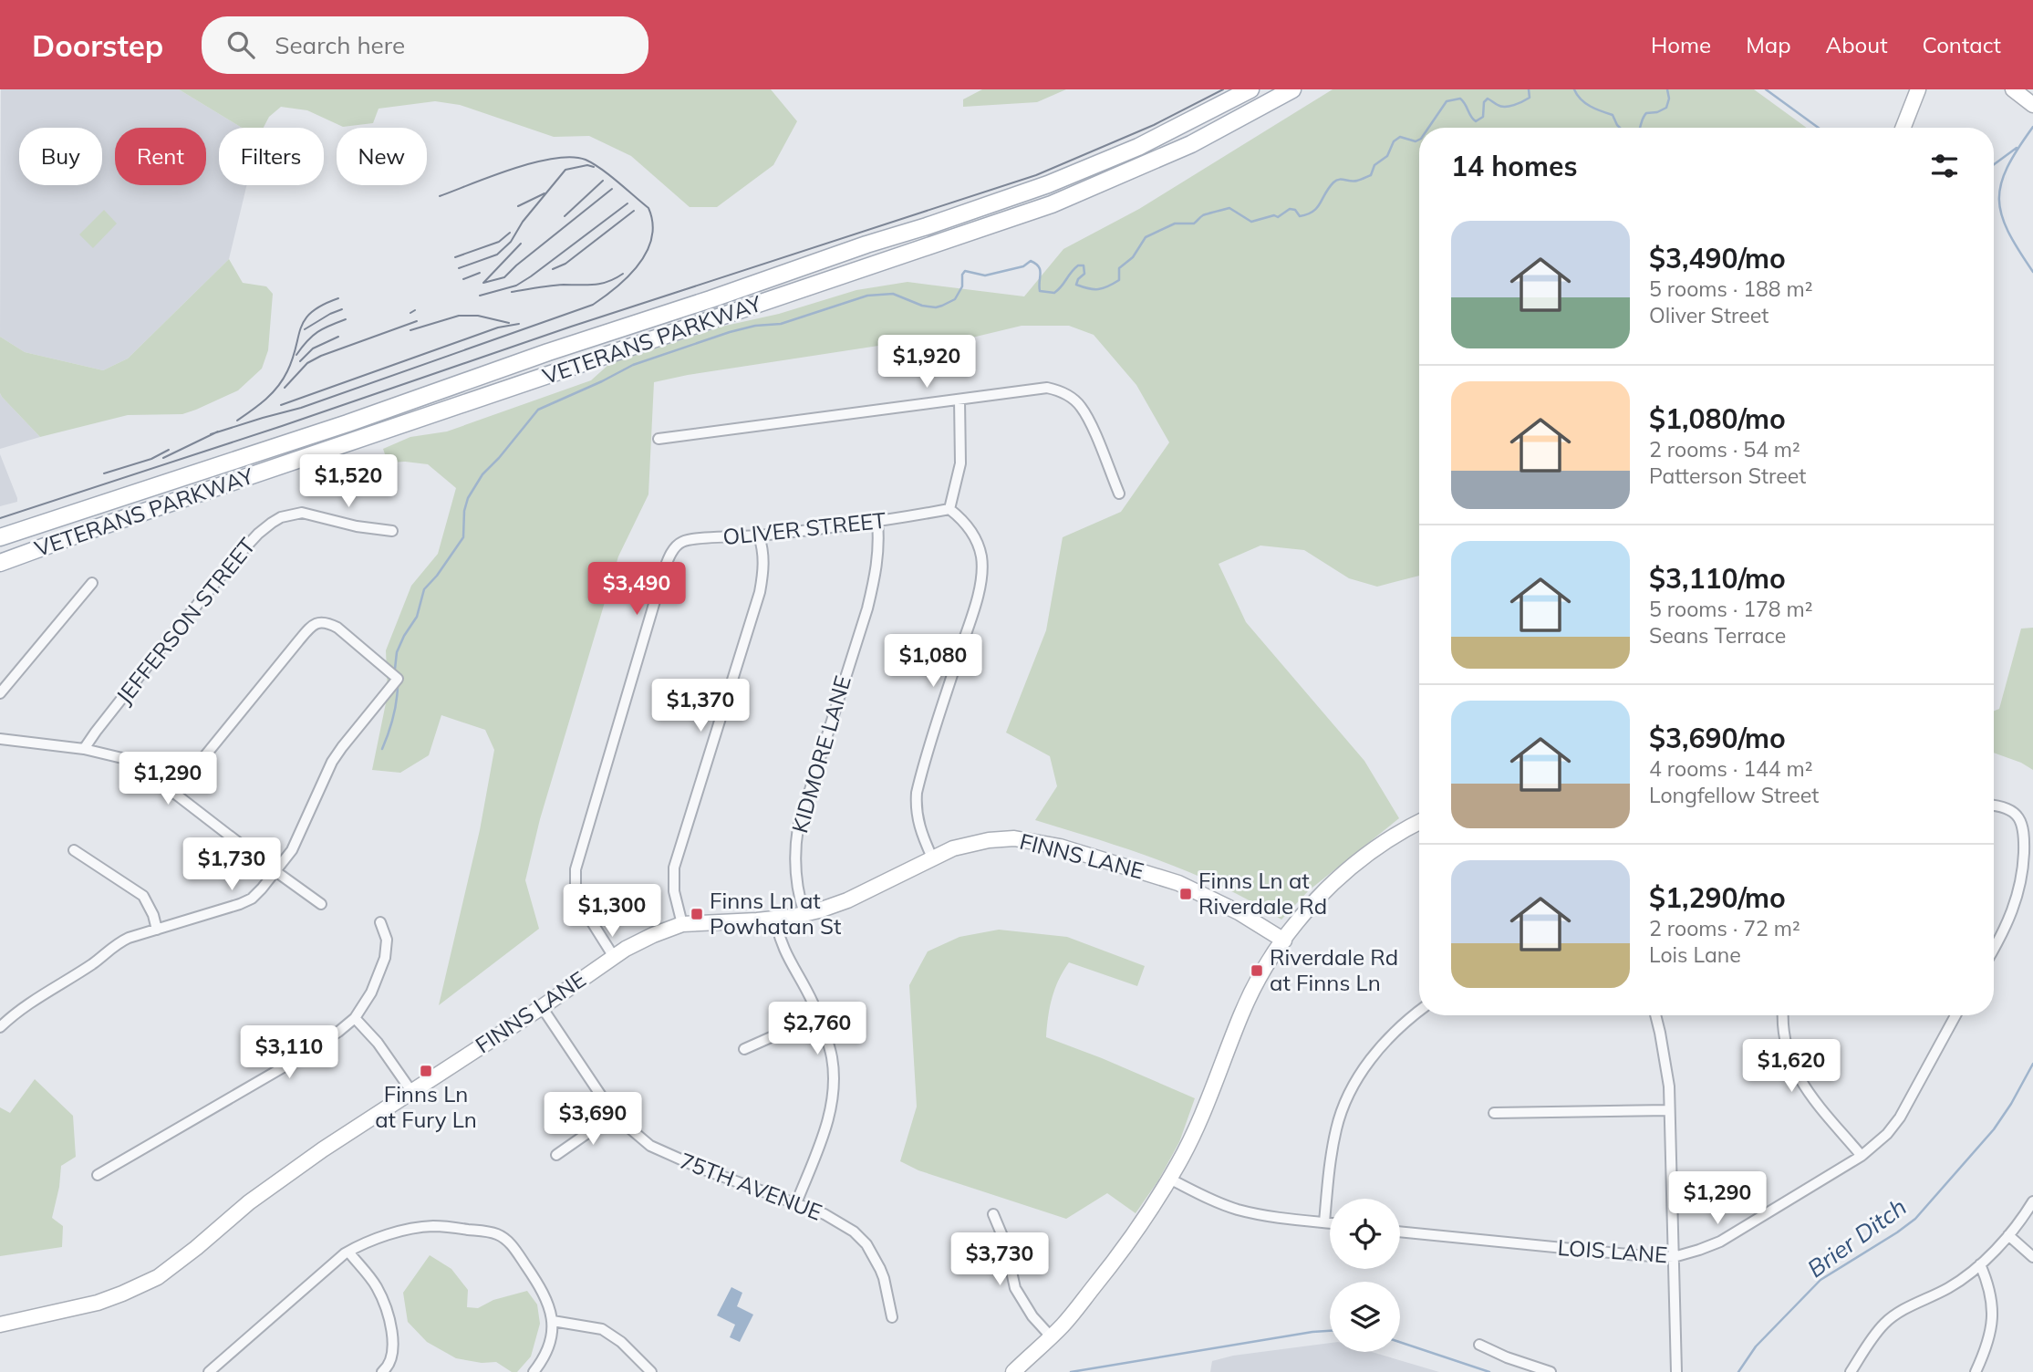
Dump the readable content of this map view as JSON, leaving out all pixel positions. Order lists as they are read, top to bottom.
{
  "streets": {
    "main road": ["VETERANS PARKWAY"],
    "street": [
      "OLIVER STREET",
      "JEFFERSON STREET",
      "KIDMORE LANE",
      "FINNS LANE",
      "75TH AVENUE",
      "LOIS LANE"
    ]
  },
  "crossings": [
    ["OLIVER STREET", "KIDMORE LANE"],
    ["OLIVER STREET", "FINNS LANE"],
    ["KIDMORE LANE", "FINNS LANE"],
    ["FINNS LANE", "75TH AVENUE"]
  ],
  "water": ["Brier Ditch"],
  "places": {
    "transit": [
      "Finns Ln at Riverdale Rd",
      "Finns Ln at Powhatan St",
      "Riverdale Rd at Finns Ln",
      "Finns Ln at Fury Ln"
    ]
  },
  "page": {
    "header": "Doorstep",
    "search": "Search here",
    "nav": [
      "Home",
      "Map",
      "About",
      "Contact"
    ],
    "chip": [
      "Buy",
      "Rent",
      "Filters",
      "New"
    ],
    "heading": "14 homes",
    "list": [
      {
        "name": "$3,490/mo",
        "note": "5 rooms · 188 m² · Oliver Street"
      },
      {
        "name": "$1,080/mo",
        "note": "2 rooms · 54 m² · Patterson Street"
      },
      {
        "name": "$3,110/mo",
        "note": "5 rooms · 178 m² · Seans Terrace"
      },
      {
        "name": "$3,690/mo",
        "note": "4 rooms · 144 m² · Longfellow Street"
      },
      {
        "name": "$1,290/mo",
        "note": "2 rooms · 72 m² · Lois Lane"
      }
    ],
    "price": [
      "$1,920",
      "$1,520",
      "$3,490",
      "$1,080",
      "$1,370",
      "$1,290",
      "$1,730",
      "$1,300",
      "$2,760",
      "$3,110",
      "$1,620",
      "$3,690",
      "$1,290",
      "$3,730"
    ]
  }
}
